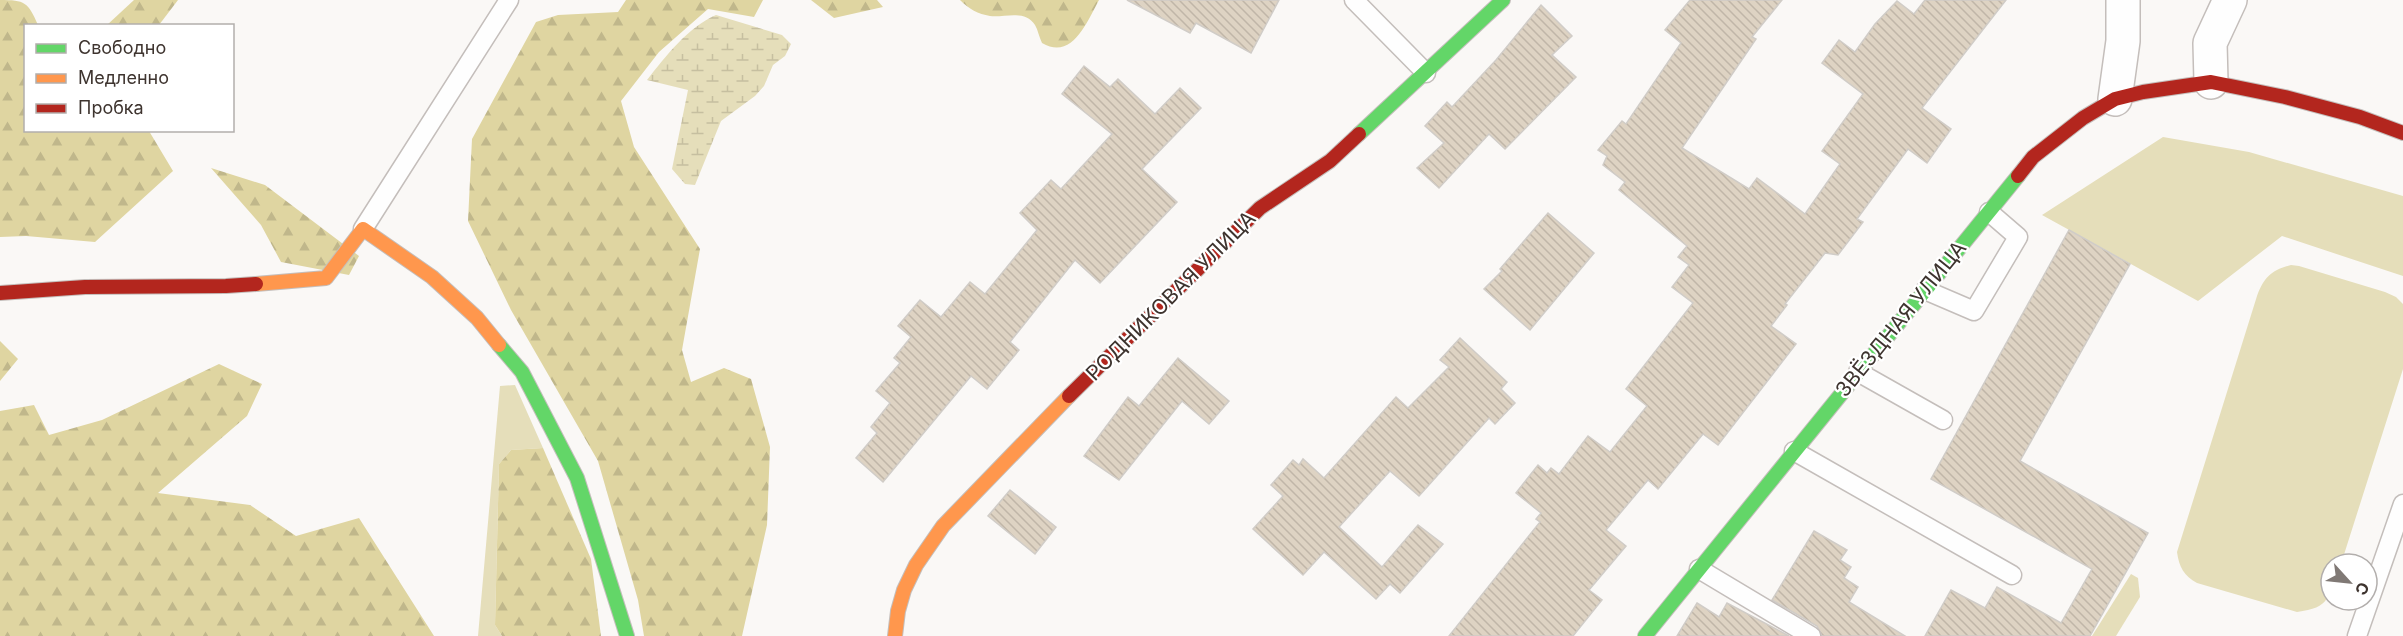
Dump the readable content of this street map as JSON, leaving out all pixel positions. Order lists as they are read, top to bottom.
{
  "streets": {
    "street": ["РОДНИКОВАЯ УЛИЦА", "ЗВЁЗДНАЯ УЛИЦА"]
  },
  "legend": ["Свободно", "Медленно", "Пробка"],
  "north": "bottom right"
}
